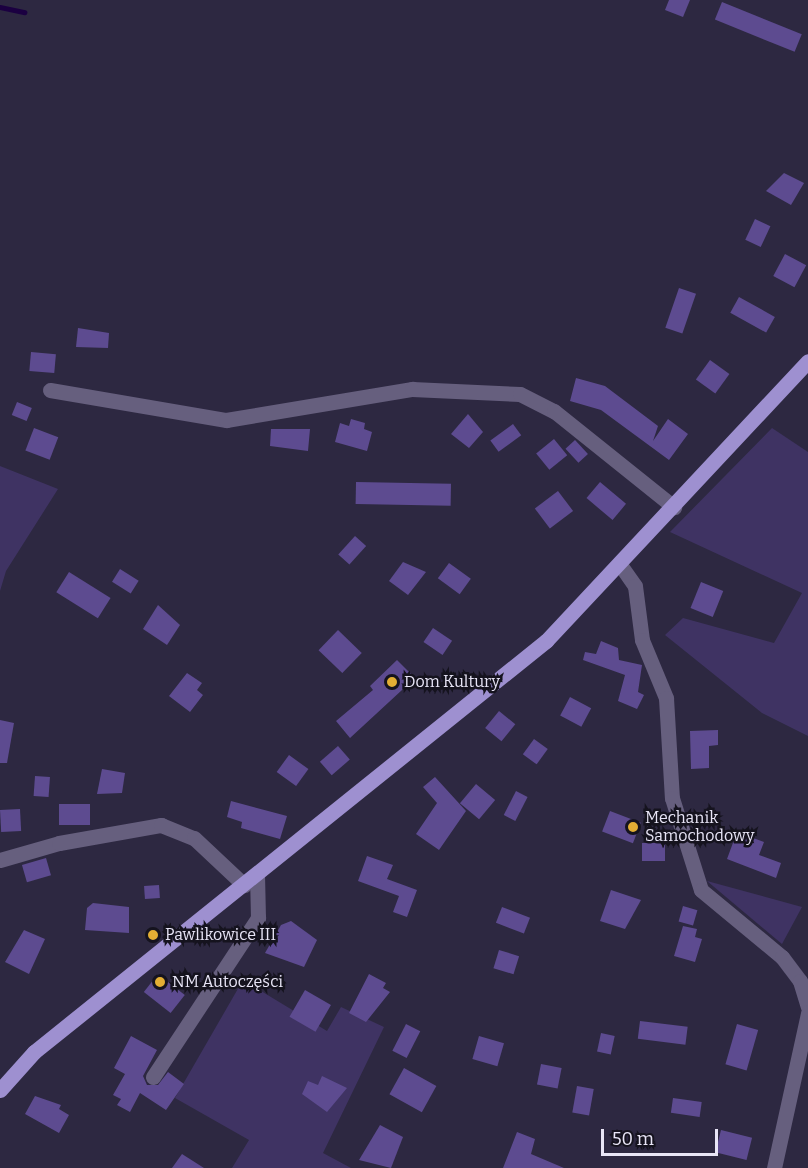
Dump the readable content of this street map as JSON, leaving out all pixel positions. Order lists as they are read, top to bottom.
{
  "places": [
    "Dom Kultury",
    "Mechanik Samochodowy",
    "Pawlikowice III",
    "NM Autoczęści"
  ],
  "scale_bar": "50 m"
}
